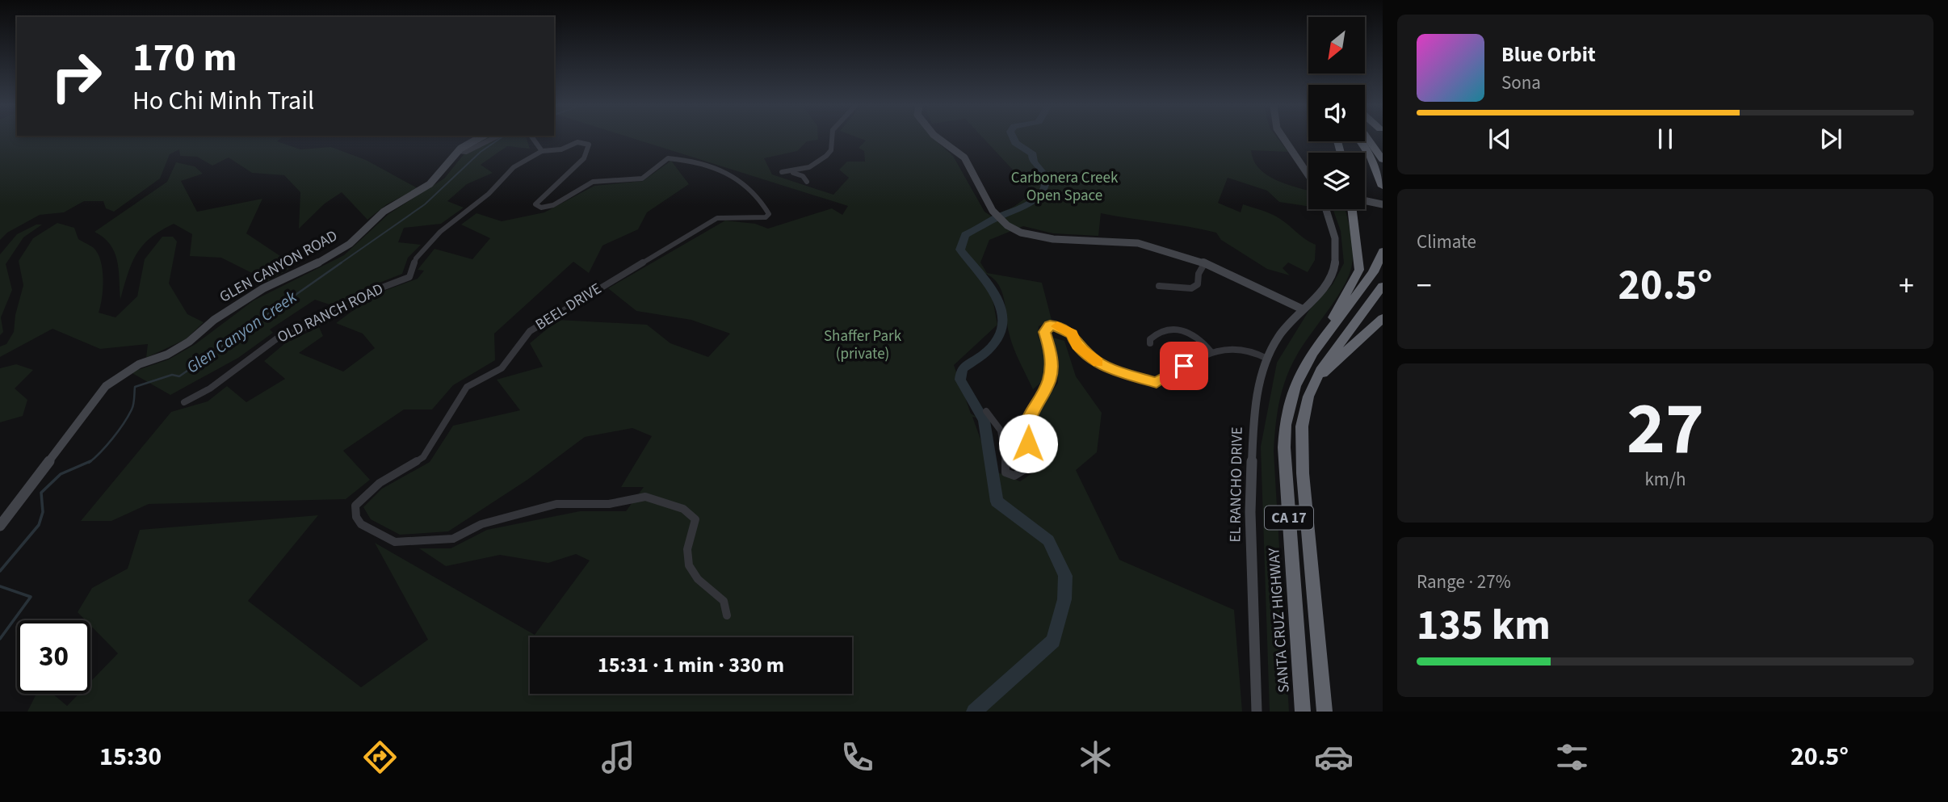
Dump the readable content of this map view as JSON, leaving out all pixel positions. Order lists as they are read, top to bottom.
{
  "streets": {
    "highway": ["CA 17", "SANTA CRUZ HIGHWAY"],
    "street": [
      "GLEN CANYON ROAD",
      "BEEL DRIVE",
      "OLD RANCH ROAD",
      "EL RANCHO DRIVE"
    ]
  },
  "crossings": [
    ["BEEL DRIVE", "OLD RANCH ROAD"]
  ],
  "water": ["Glen Canyon Creek"],
  "parks": ["Carbonera Creek Open Space", "Shaffer Park (private)"],
  "north": "bottom left",
  "page": {
    "turn": ["170 m", "Ho Chi Minh Trail"],
    "song": ["Blue Orbit", "Sona"],
    "tile": [
      "Climate",
      ["27", "km/h"],
      ["Range · 27%", "135 km"]
    ],
    "heat": ["−", "20.5°", "+"],
    "limit": "30",
    "trip": "15:31 · 1 min · 330 m",
    "tabs": ["15:30", "20.5°"]
  }
}
